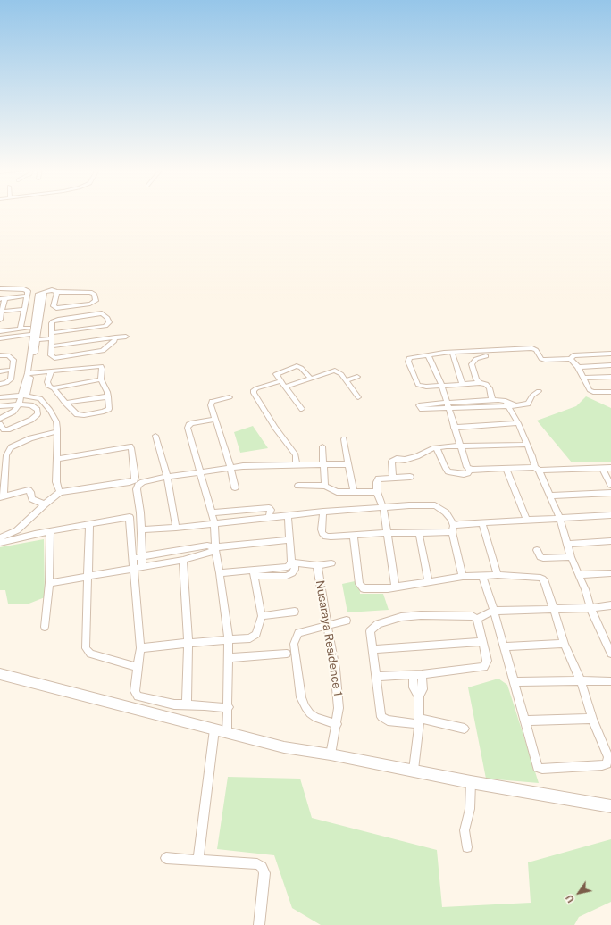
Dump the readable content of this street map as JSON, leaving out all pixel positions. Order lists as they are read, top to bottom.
{
  "streets": {
    "street": ["Nusaraya Residence 1"]
  },
  "north": "bottom left"
}
